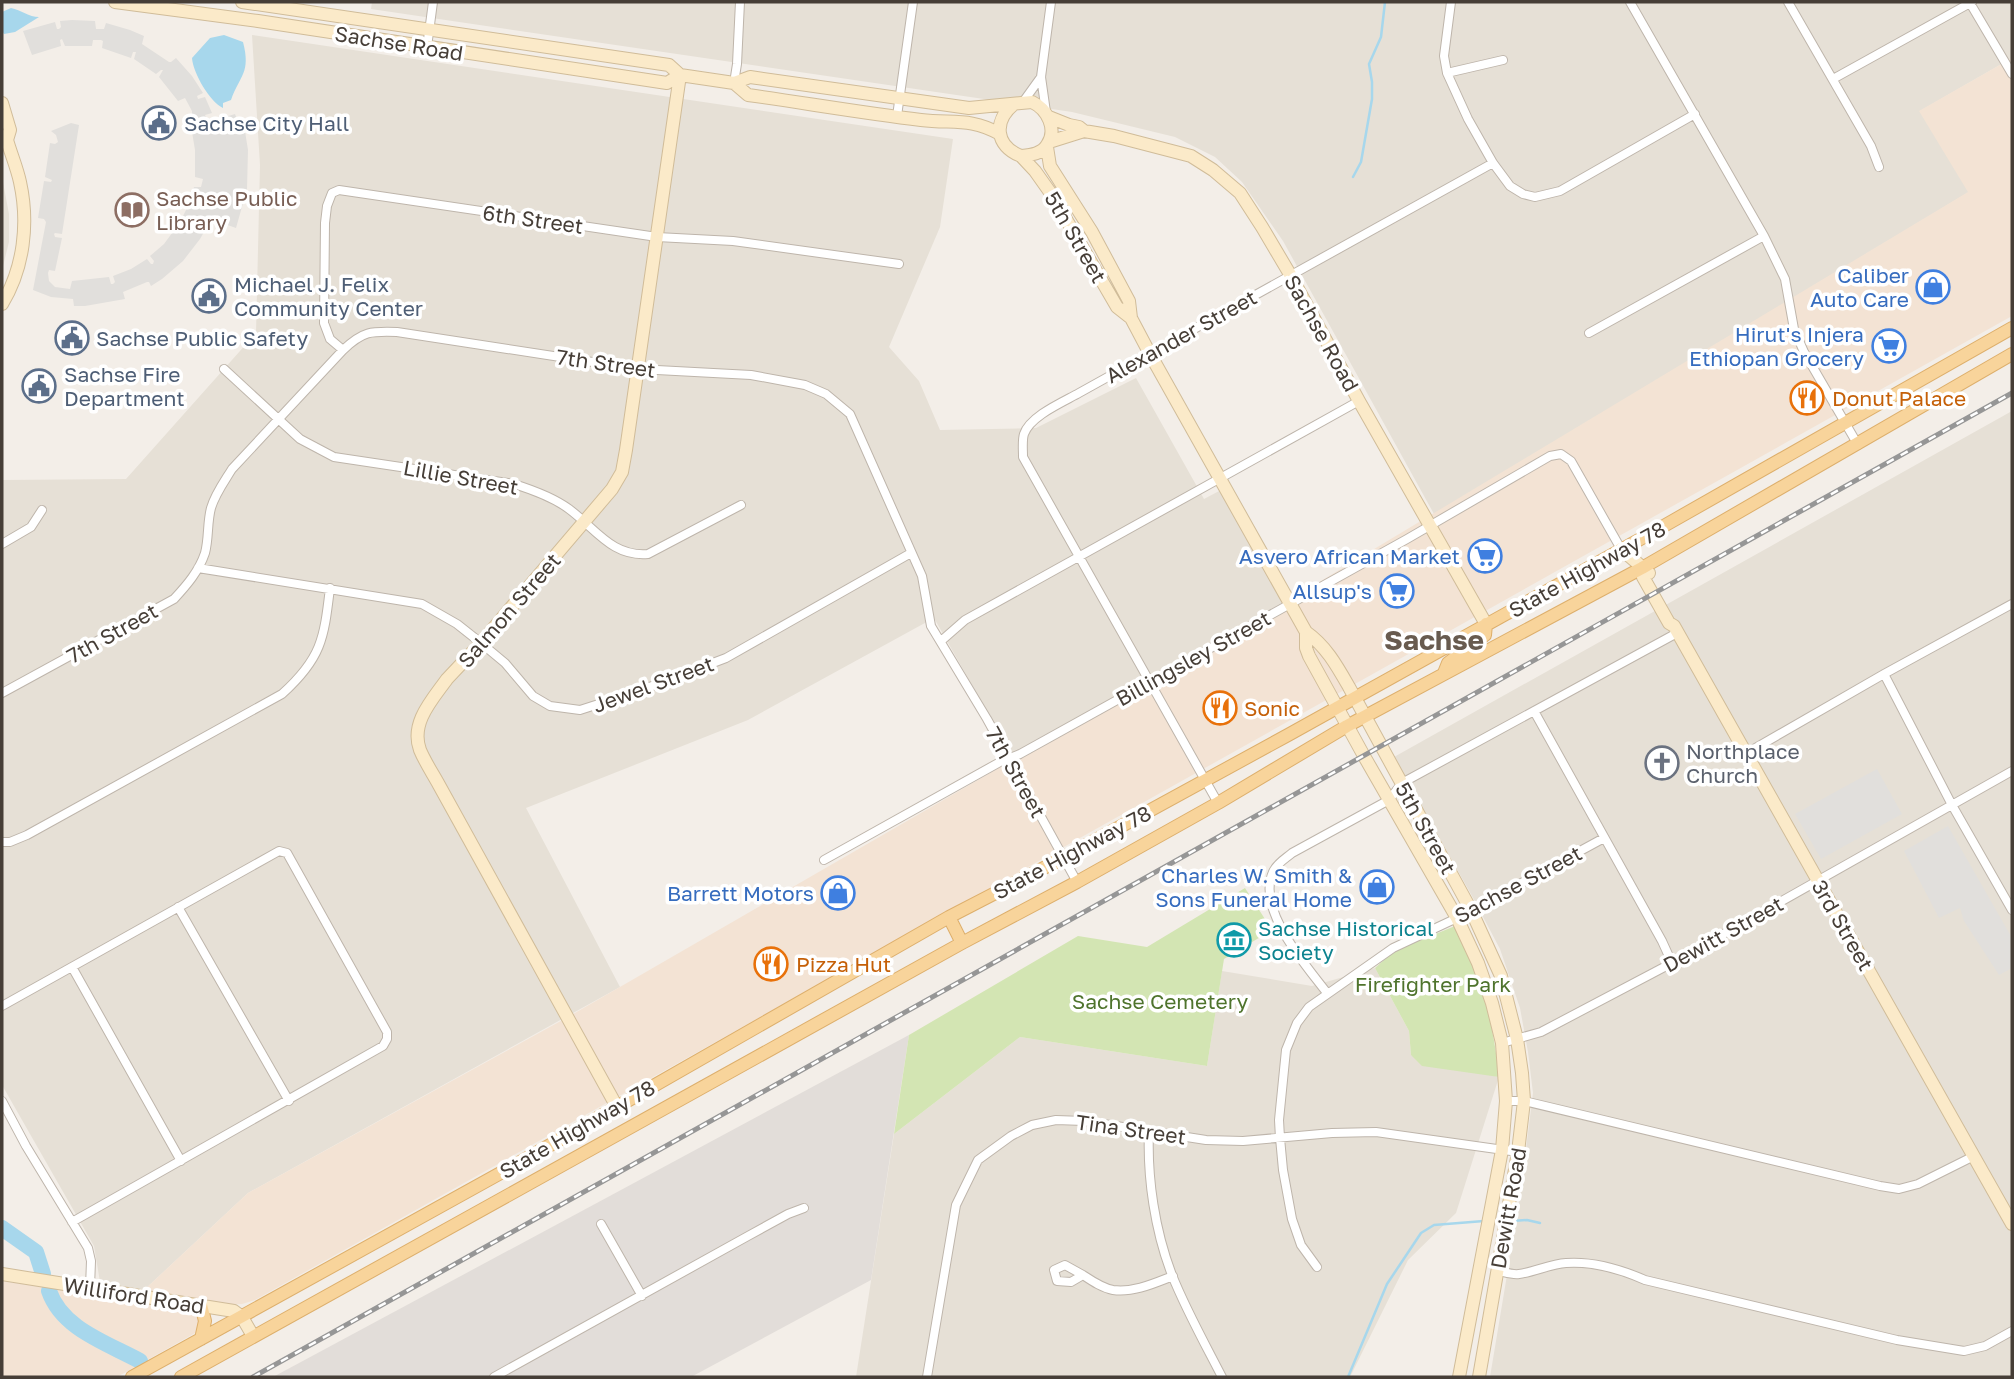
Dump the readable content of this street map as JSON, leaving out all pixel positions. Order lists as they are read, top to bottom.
{
  "streets": {
    "main road": [
      "Sachse Road",
      "5th Street",
      "State Highway 78",
      "Salmon Street",
      "3rd Street",
      "Dewitt Road",
      "Williford Road"
    ],
    "street": [
      "6th Street",
      "Alexander Street",
      "7th Street",
      "Lillie Street",
      "Billingsley Street",
      "Jewel Street",
      "Sachse Street",
      "Dewitt Street",
      "Tina Street"
    ]
  },
  "crossings": [
    ["Sachse Road", "5th Street"],
    ["Sachse Road", "Alexander Street"],
    ["Sachse Road", "State Highway 78"],
    ["Sachse Road", "Salmon Street"],
    ["Sachse Road", "Billingsley Street"],
    ["6th Street", "7th Street"],
    ["6th Street", "Salmon Street"],
    ["5th Street", "Alexander Street"],
    ["5th Street", "State Highway 78"],
    ["5th Street", "Billingsley Street"],
    ["5th Street", "Sachse Street"],
    ["5th Street", "Dewitt Street"],
    ["5th Street", "Dewitt Road"],
    ["7th Street", "Lillie Street"],
    ["7th Street", "State Highway 78"],
    ["7th Street", "Salmon Street"],
    ["7th Street", "Billingsley Street"],
    ["7th Street", "Jewel Street"],
    ["Lillie Street", "Salmon Street"],
    ["State Highway 78", "Salmon Street"],
    ["State Highway 78", "3rd Street"],
    ["State Highway 78", "Williford Road"],
    ["Salmon Street", "Jewel Street"],
    ["Billingsley Street", "3rd Street"],
    ["Sachse Street", "Tina Street"],
    ["3rd Street", "Dewitt Street"],
    ["Dewitt Street", "Dewitt Road"],
    ["Tina Street", "Dewitt Road"]
  ],
  "districts": ["Sachse"],
  "parks": ["Firefighter Park", "Sachse Cemetery"],
  "places": {
    "public building": [
      "Sachse City Hall",
      "Michael J. Felix Community Center",
      "Sachse Public Safety",
      "Sachse Fire Department"
    ],
    "library": ["Sachse Public Library"],
    "shop": ["Caliber Auto Care", "Charles W. Smith & Sons Funeral Home", "Barrett Motors"],
    "supermarket": ["Hirut's Injera Ethiopan Grocery", "Asvero African Market", "Allsup's"],
    "restaurant": ["Donut Palace", "Sonic", "Pizza Hut"],
    "church": ["Northplace Church"],
    "museum": ["Sachse Historical Society"]
  }
}
